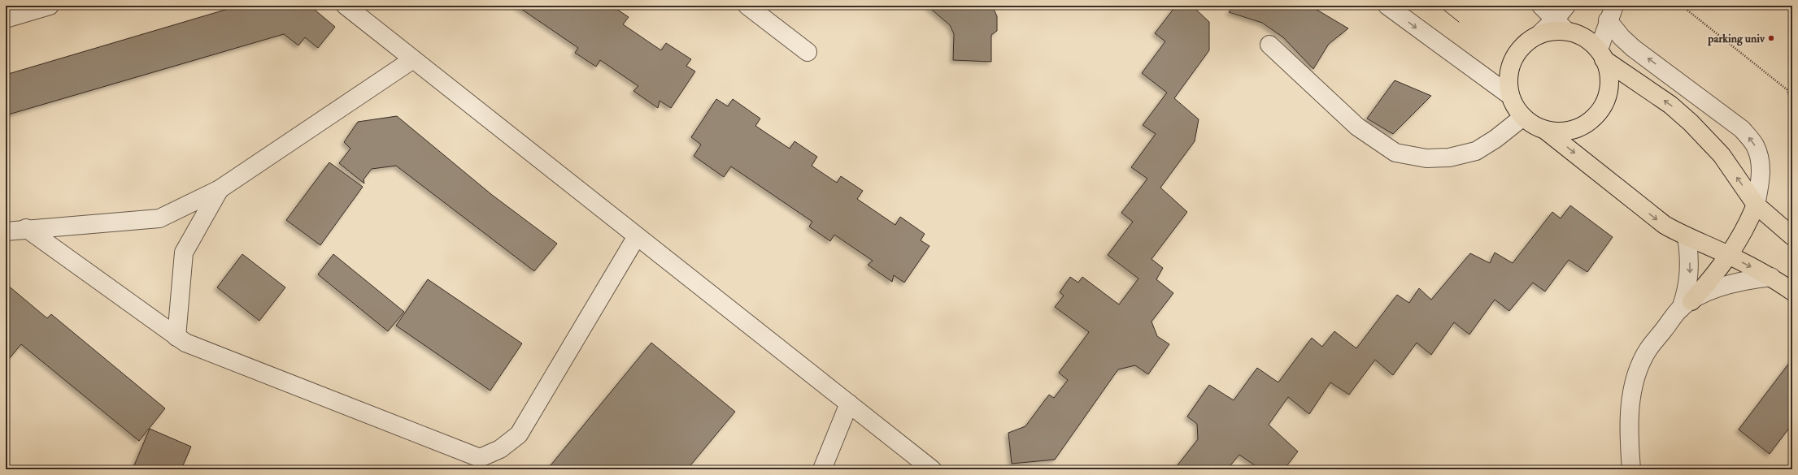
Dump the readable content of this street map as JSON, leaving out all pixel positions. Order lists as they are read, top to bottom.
{
  "places": ["parking univ"]
}
